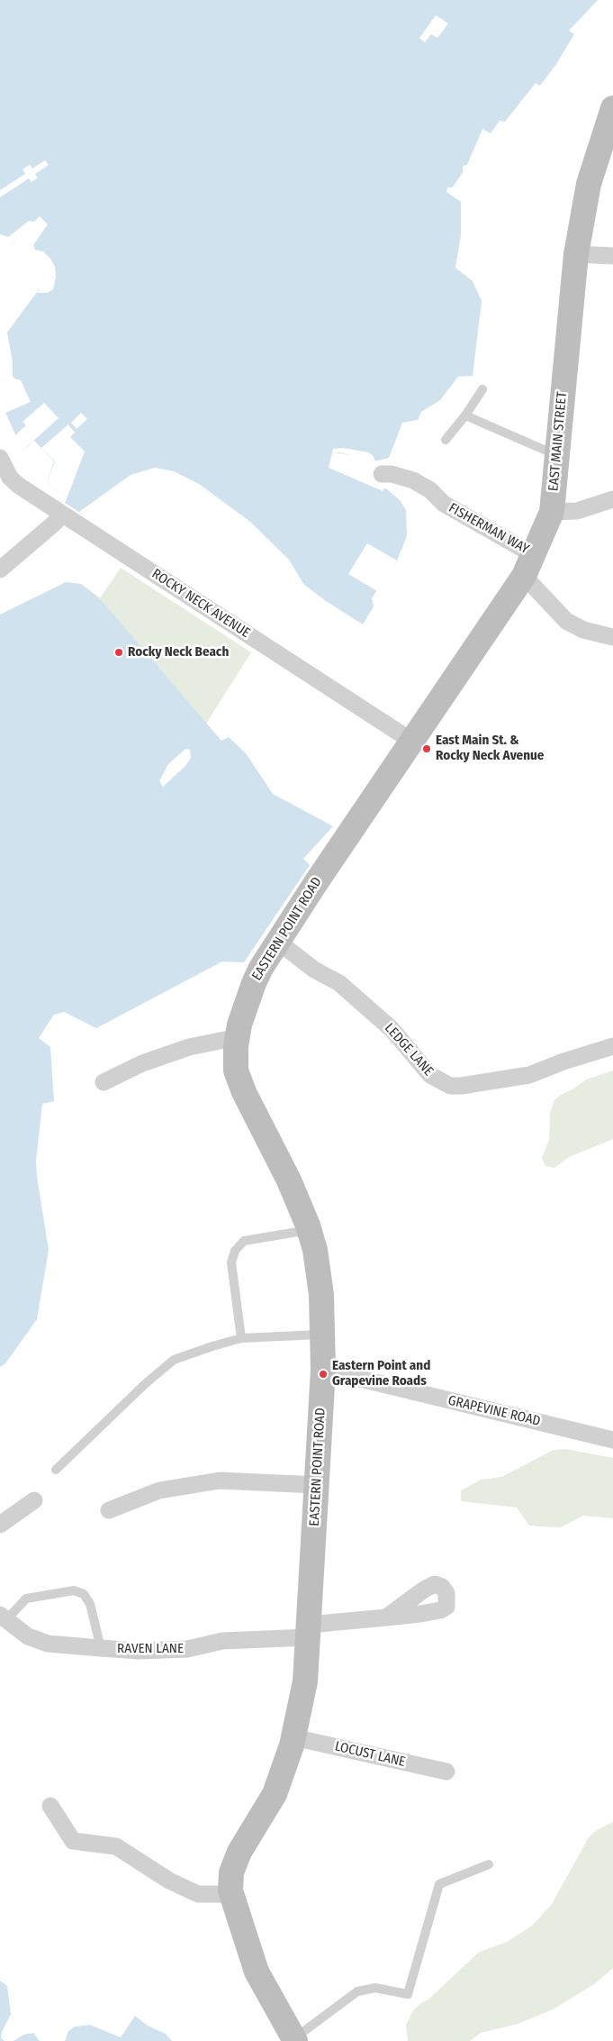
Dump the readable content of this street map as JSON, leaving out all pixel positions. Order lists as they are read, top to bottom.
{
  "streets": {
    "main road": ["EAST MAIN STREET", "EASTERN POINT ROAD"],
    "street": [
      "FISHERMAN WAY",
      "ROCKY NECK AVENUE",
      "LEDGE LANE",
      "GRAPEVINE ROAD",
      "RAVEN LANE",
      "LOCUST LANE"
    ]
  },
  "crossings": [
    ["EAST MAIN STREET", "FISHERMAN WAY"],
    ["EAST MAIN STREET", "ROCKY NECK AVENUE"],
    ["EAST MAIN STREET", "EASTERN POINT ROAD"],
    ["ROCKY NECK AVENUE", "EASTERN POINT ROAD"],
    ["EASTERN POINT ROAD", "LEDGE LANE"],
    ["EASTERN POINT ROAD", "GRAPEVINE ROAD"],
    ["EASTERN POINT ROAD", "RAVEN LANE"],
    ["EASTERN POINT ROAD", "LOCUST LANE"]
  ],
  "places": ["Rocky Neck Beach", "East Main St. & Rocky Neck Avenue", "Eastern Point and Grapevine Roads"]
}
